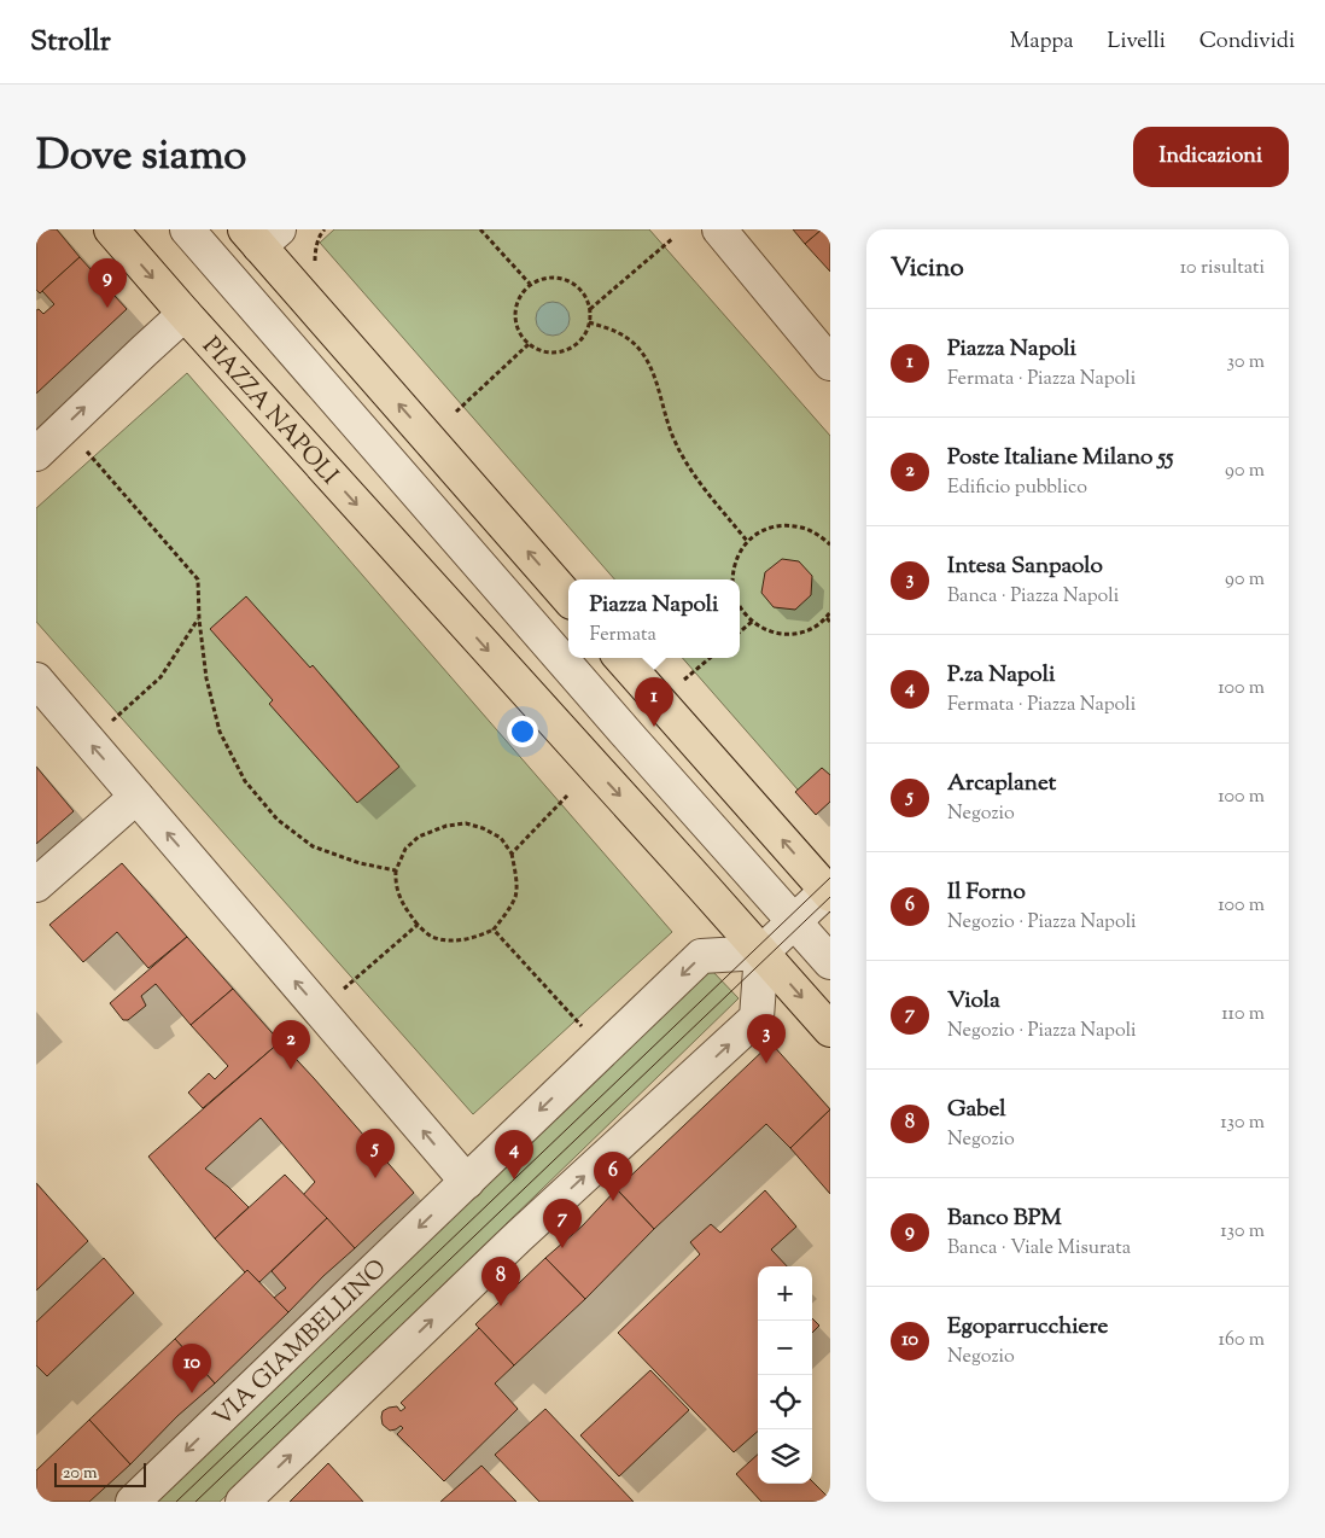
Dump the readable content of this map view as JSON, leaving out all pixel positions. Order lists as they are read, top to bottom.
{
  "streets": {
    "main road": ["PIAZZA NAPOLI"],
    "street": ["VIA GIAMBELLINO"]
  },
  "scale_bar": "20 m",
  "page": {
    "header": "Strollr",
    "nav": ["Mappa", "Livelli", "Condividi"],
    "title": "Dove siamo",
    "buttons": "Indicazioni",
    "heading": ["Vicino", "10 risultati"],
    "pins": [
      "9",
      "1",
      "3",
      "2",
      "5",
      "4",
      "6",
      "7",
      "8",
      "10"
    ],
    "list": [
      {
        "mark": "1",
        "name": "Piazza Napoli",
        "note": "Fermata · Piazza Napoli",
        "value": "30 m"
      },
      {
        "mark": "2",
        "name": "Poste Italiane Milano 55",
        "note": "Edificio pubblico",
        "value": "90 m"
      },
      {
        "mark": "3",
        "name": "Intesa Sanpaolo",
        "note": "Banca · Piazza Napoli",
        "value": "90 m"
      },
      {
        "mark": "4",
        "name": "P.za Napoli",
        "note": "Fermata · Piazza Napoli",
        "value": "100 m"
      },
      {
        "mark": "5",
        "name": "Arcaplanet",
        "note": "Negozio",
        "value": "100 m"
      },
      {
        "mark": "6",
        "name": "Il Forno",
        "note": "Negozio · Piazza Napoli",
        "value": "100 m"
      },
      {
        "mark": "7",
        "name": "Viola",
        "note": "Negozio · Piazza Napoli",
        "value": "110 m"
      },
      {
        "mark": "8",
        "name": "Gabel",
        "note": "Negozio",
        "value": "130 m"
      },
      {
        "mark": "9",
        "name": "Banco BPM",
        "note": "Banca · Viale Misurata",
        "value": "130 m"
      },
      {
        "mark": "10",
        "name": "Egoparrucchiere",
        "note": "Negozio",
        "value": "160 m"
      }
    ],
    "popup": ["Piazza Napoli", "Fermata"],
    "map_buttons": ["+", "−"],
    "scale": "20 m"
  }
}
